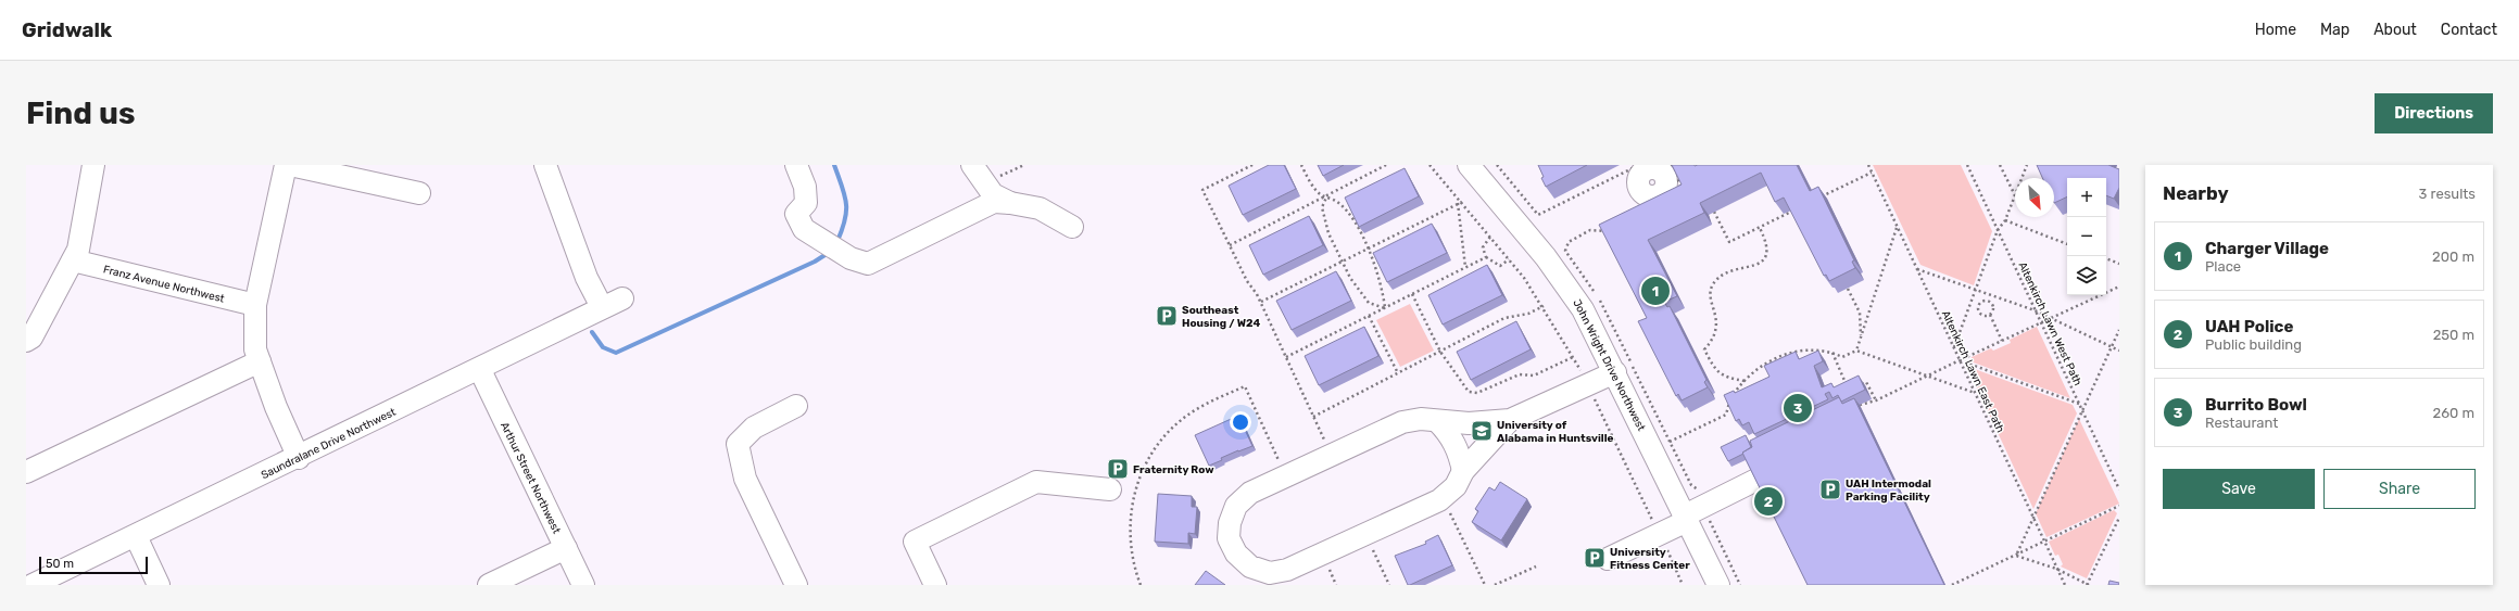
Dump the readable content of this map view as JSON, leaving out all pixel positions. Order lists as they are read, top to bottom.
{
  "streets": {
    "street": [
      "Franz Avenue Northwest",
      "John Wright Drive Northwest",
      "Saundralane Drive Northwest",
      "Arthur Street Northwest"
    ],
    "path": ["Altenkirch Lawn West Path", "Altenkirch Lawn East Path"]
  },
  "crossings": [
    ["Saundralane Drive Northwest", "Arthur Street Northwest"]
  ],
  "places": {
    "parking": [
      "Southeast Housing / W24",
      "Fraternity Row",
      "UAH Intermodal Parking Facility",
      "University Fitness Center"
    ],
    "school or university": ["University of Alabama in Huntsville"]
  },
  "scale_bar": "50 m",
  "north": "bottom right",
  "page": {
    "header": "Gridwalk",
    "nav": [
      "Home",
      "Map",
      "About",
      "Contact"
    ],
    "buttons": [
      "Directions",
      ["Save", "Share"]
    ],
    "title": "Find us",
    "heading": ["Nearby", "3 results"],
    "map_buttons": ["+", "−"],
    "list": [
      {
        "mark": "1",
        "name": "Charger Village",
        "note": "Place",
        "value": "200 m"
      },
      {
        "mark": "2",
        "name": "UAH Police",
        "note": "Public building",
        "value": "250 m"
      },
      {
        "mark": "3",
        "name": "Burrito Bowl",
        "note": "Restaurant",
        "value": "260 m"
      }
    ],
    "pins": ["1", "3", "2"],
    "scale": "50 m"
  }
}
